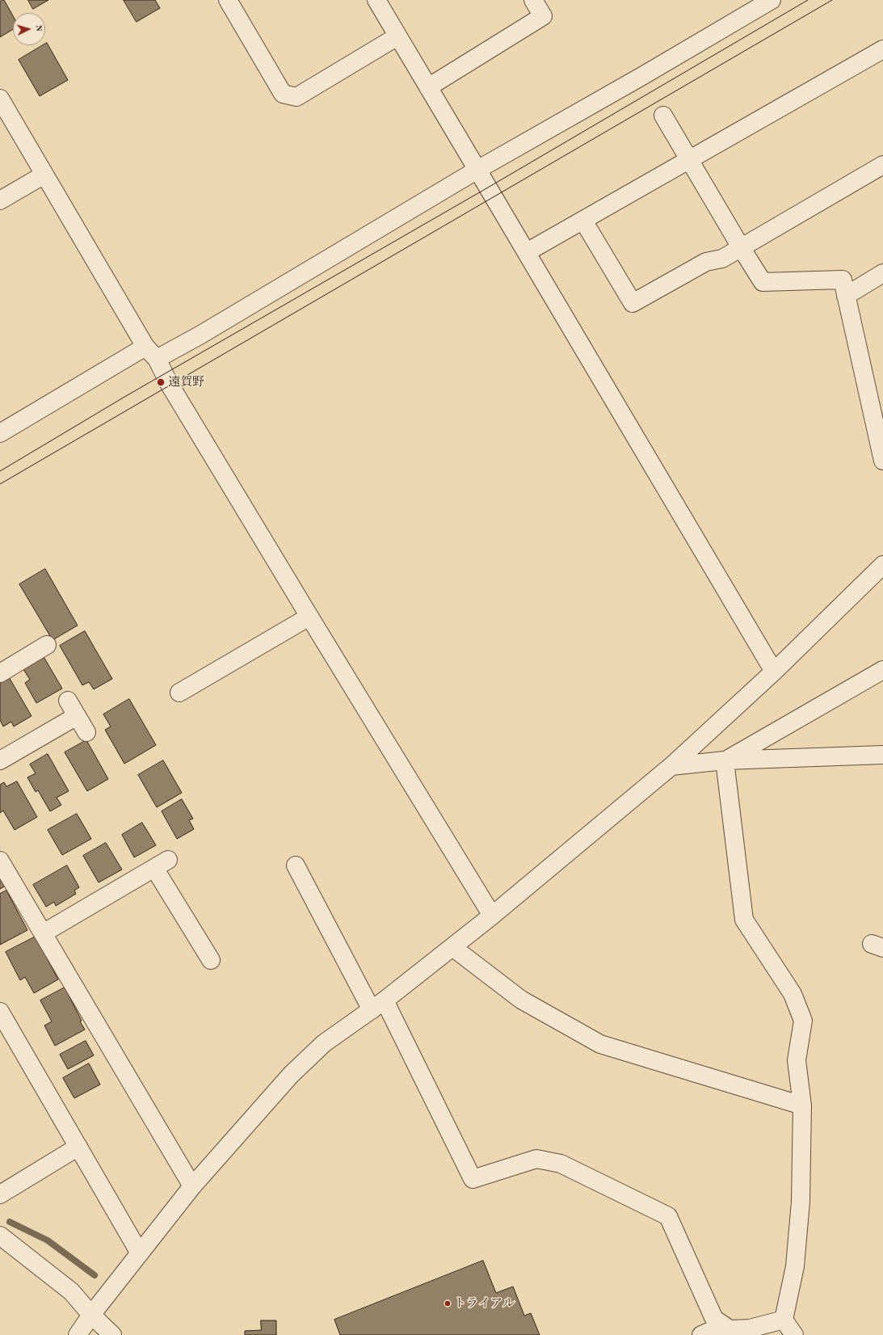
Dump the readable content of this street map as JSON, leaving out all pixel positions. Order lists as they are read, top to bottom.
{
  "places": ["遠賀野", "トライアル"],
  "north": "right"
}
